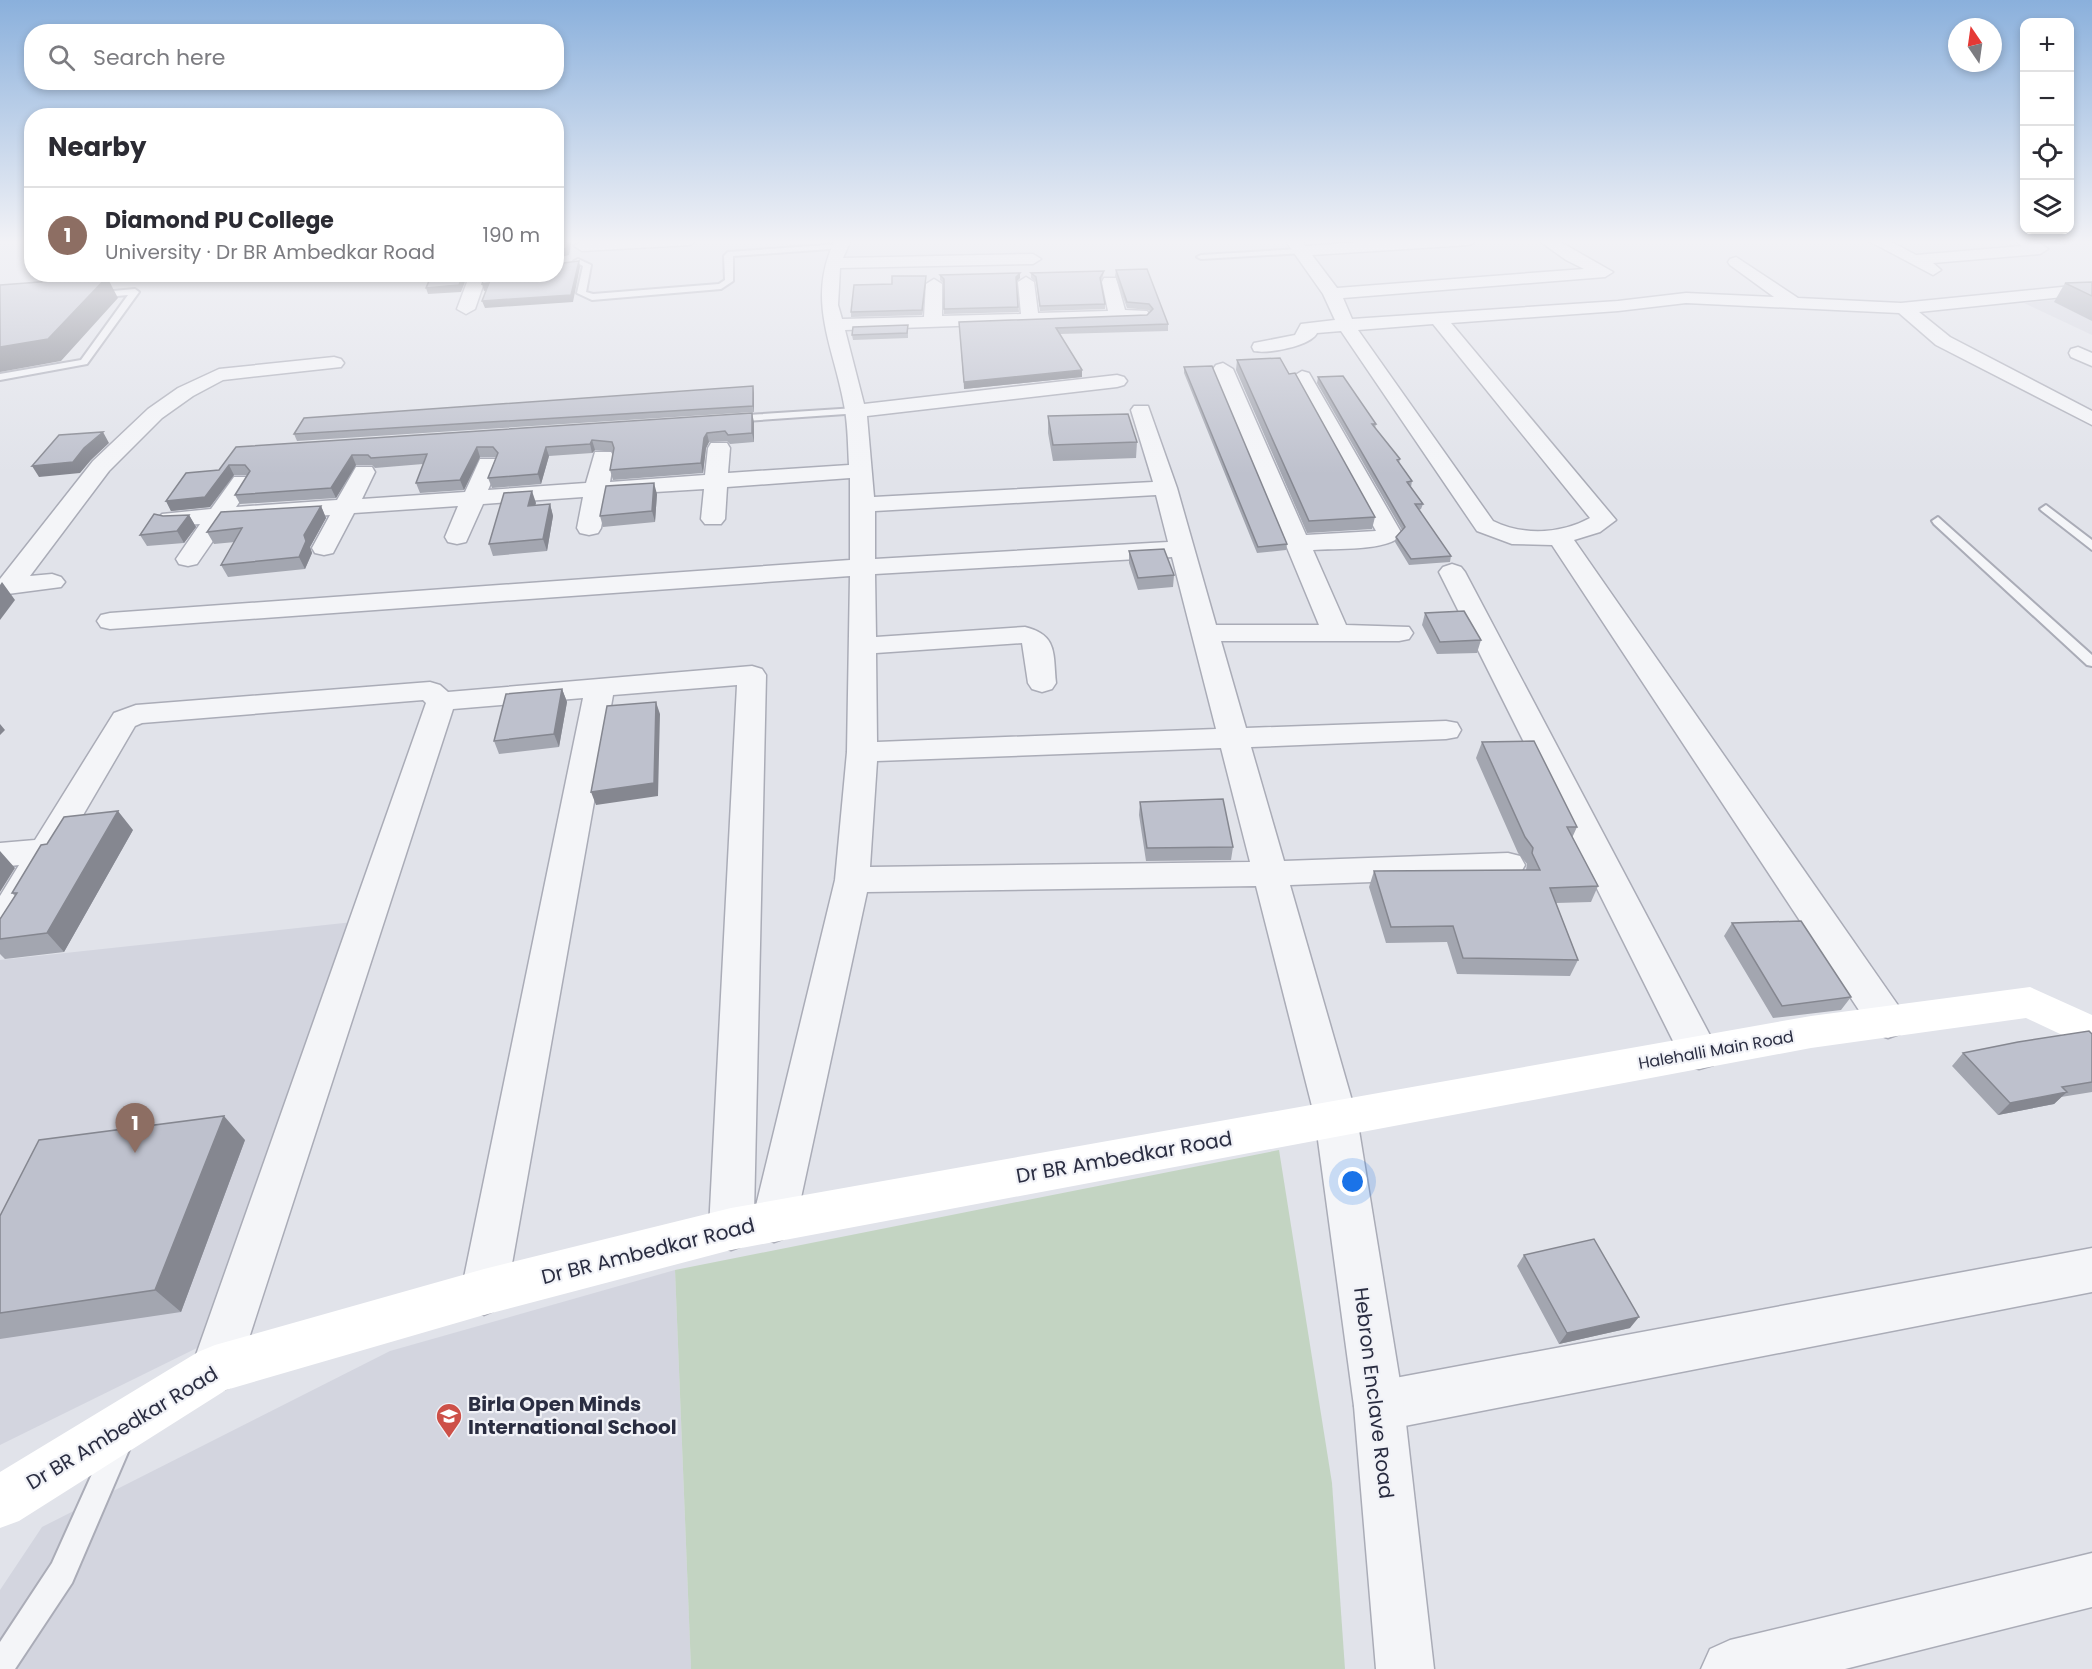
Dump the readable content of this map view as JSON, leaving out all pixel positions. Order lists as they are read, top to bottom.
{
  "streets": {
    "main road": ["Halehalli Main Road", "Dr BR Ambedkar Road"],
    "street": ["Hebron Enclave Road"]
  },
  "crossings": [
    ["Halehalli Main Road", "Dr BR Ambedkar Road"],
    ["Halehalli Main Road", "Hebron Enclave Road"],
    ["Dr BR Ambedkar Road", "Hebron Enclave Road"]
  ],
  "places": {
    "school or university": ["Birla Open Minds International School"]
  },
  "north": "top",
  "page": {
    "map_buttons": ["+", "−"],
    "search": "Search here",
    "heading": "Nearby",
    "list": [
      {
        "mark": "1",
        "name": "Diamond PU College",
        "note": "University · Dr BR Ambedkar Road",
        "value": "190 m"
      }
    ],
    "pins": "1"
  }
}
